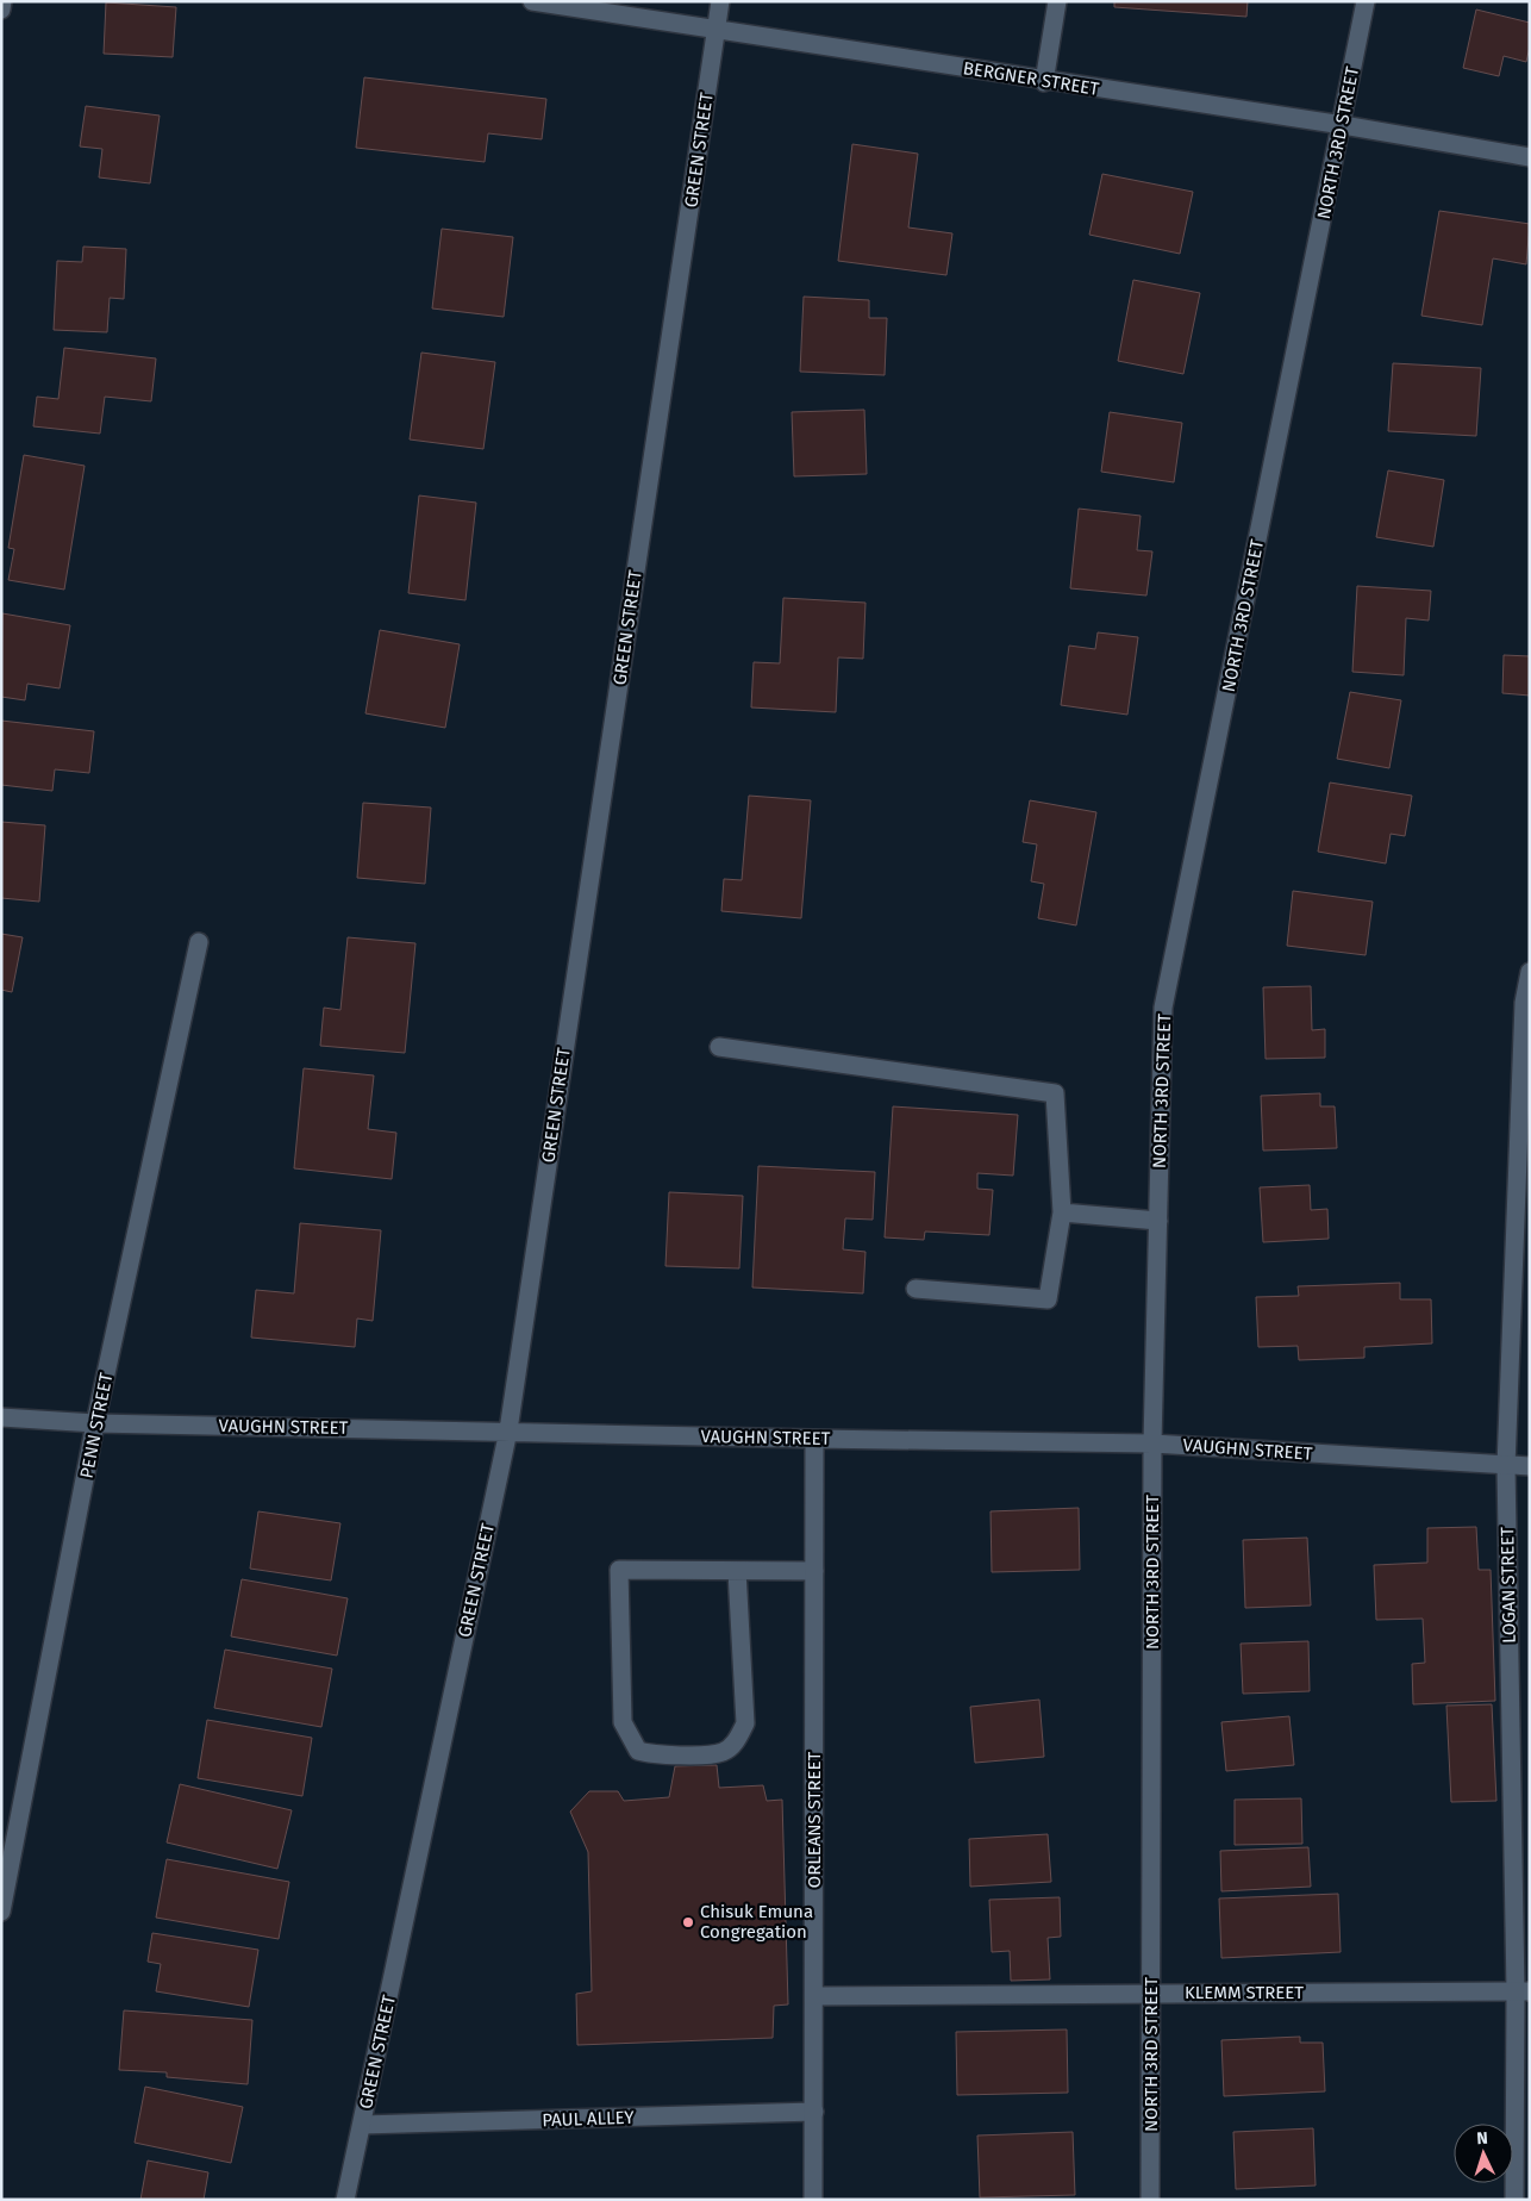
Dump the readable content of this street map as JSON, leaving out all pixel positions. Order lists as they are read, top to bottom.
{
  "streets": {
    "street": [
      "BERGNER STREET",
      "NORTH 3RD STREET",
      "GREEN STREET",
      "PENN STREET",
      "VAUGHN STREET",
      "LOGAN STREET",
      "ORLEANS STREET",
      "KLEMM STREET",
      "PAUL ALLEY"
    ]
  },
  "crossings": [
    ["BERGNER STREET", "NORTH 3RD STREET"],
    ["BERGNER STREET", "GREEN STREET"],
    ["NORTH 3RD STREET", "VAUGHN STREET"],
    ["NORTH 3RD STREET", "KLEMM STREET"],
    ["GREEN STREET", "VAUGHN STREET"],
    ["GREEN STREET", "PAUL ALLEY"],
    ["PENN STREET", "VAUGHN STREET"],
    ["VAUGHN STREET", "LOGAN STREET"],
    ["VAUGHN STREET", "ORLEANS STREET"],
    ["LOGAN STREET", "KLEMM STREET"],
    ["ORLEANS STREET", "KLEMM STREET"],
    ["ORLEANS STREET", "PAUL ALLEY"]
  ],
  "places": ["Chisuk Emuna Congregation"],
  "north": "top"
}
